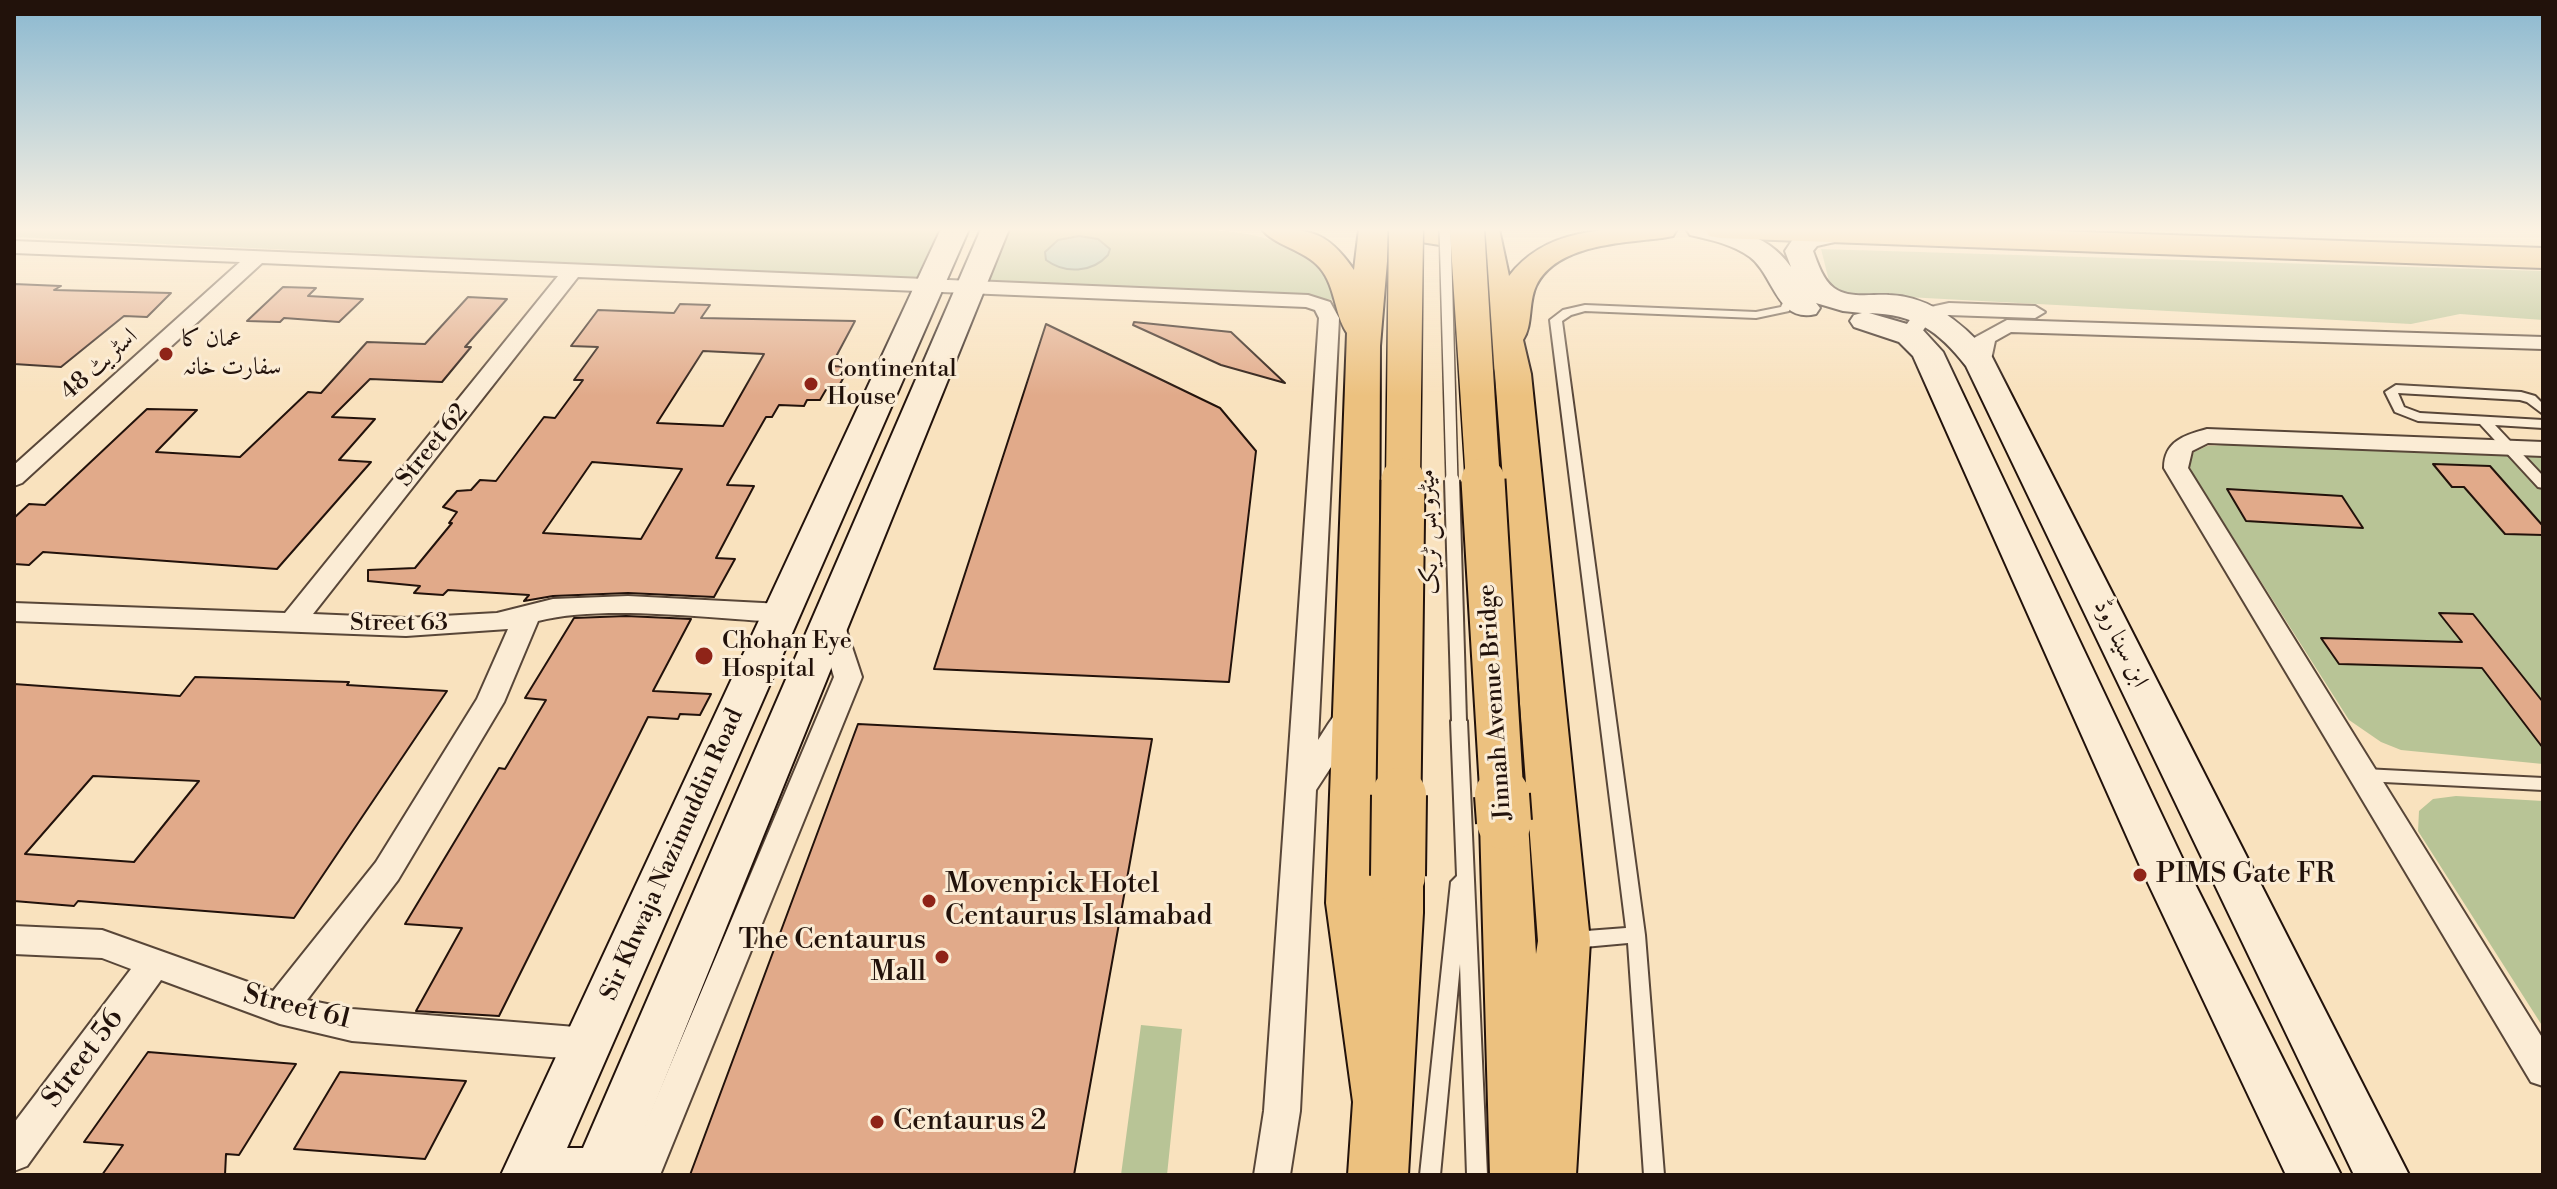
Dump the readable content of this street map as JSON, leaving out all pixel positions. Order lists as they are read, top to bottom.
{
  "streets": {
    "main road": ["ابن سینا روڈ", "Jinnah Avenue Bridge", "Sir Khwaja Nazimuddin Road"],
    "street": [
      "اسٹریٹ 48",
      "Street 62",
      "Street 63",
      "Street 61",
      "Street 56"
    ],
    "lane": ["میٹرو بس ٹریک"]
  },
  "crossings": [
    ["Street 62", "Street 63"],
    ["میٹرو بس ٹریک", "Jinnah Avenue Bridge"],
    ["Street 63", "Sir Khwaja Nazimuddin Road"],
    ["Sir Khwaja Nazimuddin Road", "Street 61"],
    ["Street 61", "Street 56"]
  ],
  "places": [
    "عمان کا سفارت خانہ",
    "Continental House",
    "Chohan Eye Hospital",
    "PIMS Gate FR",
    "Movenpick Hotel Centaurus Islamabad",
    "The Centaurus Mall",
    "Centaurus 2"
  ]
}
